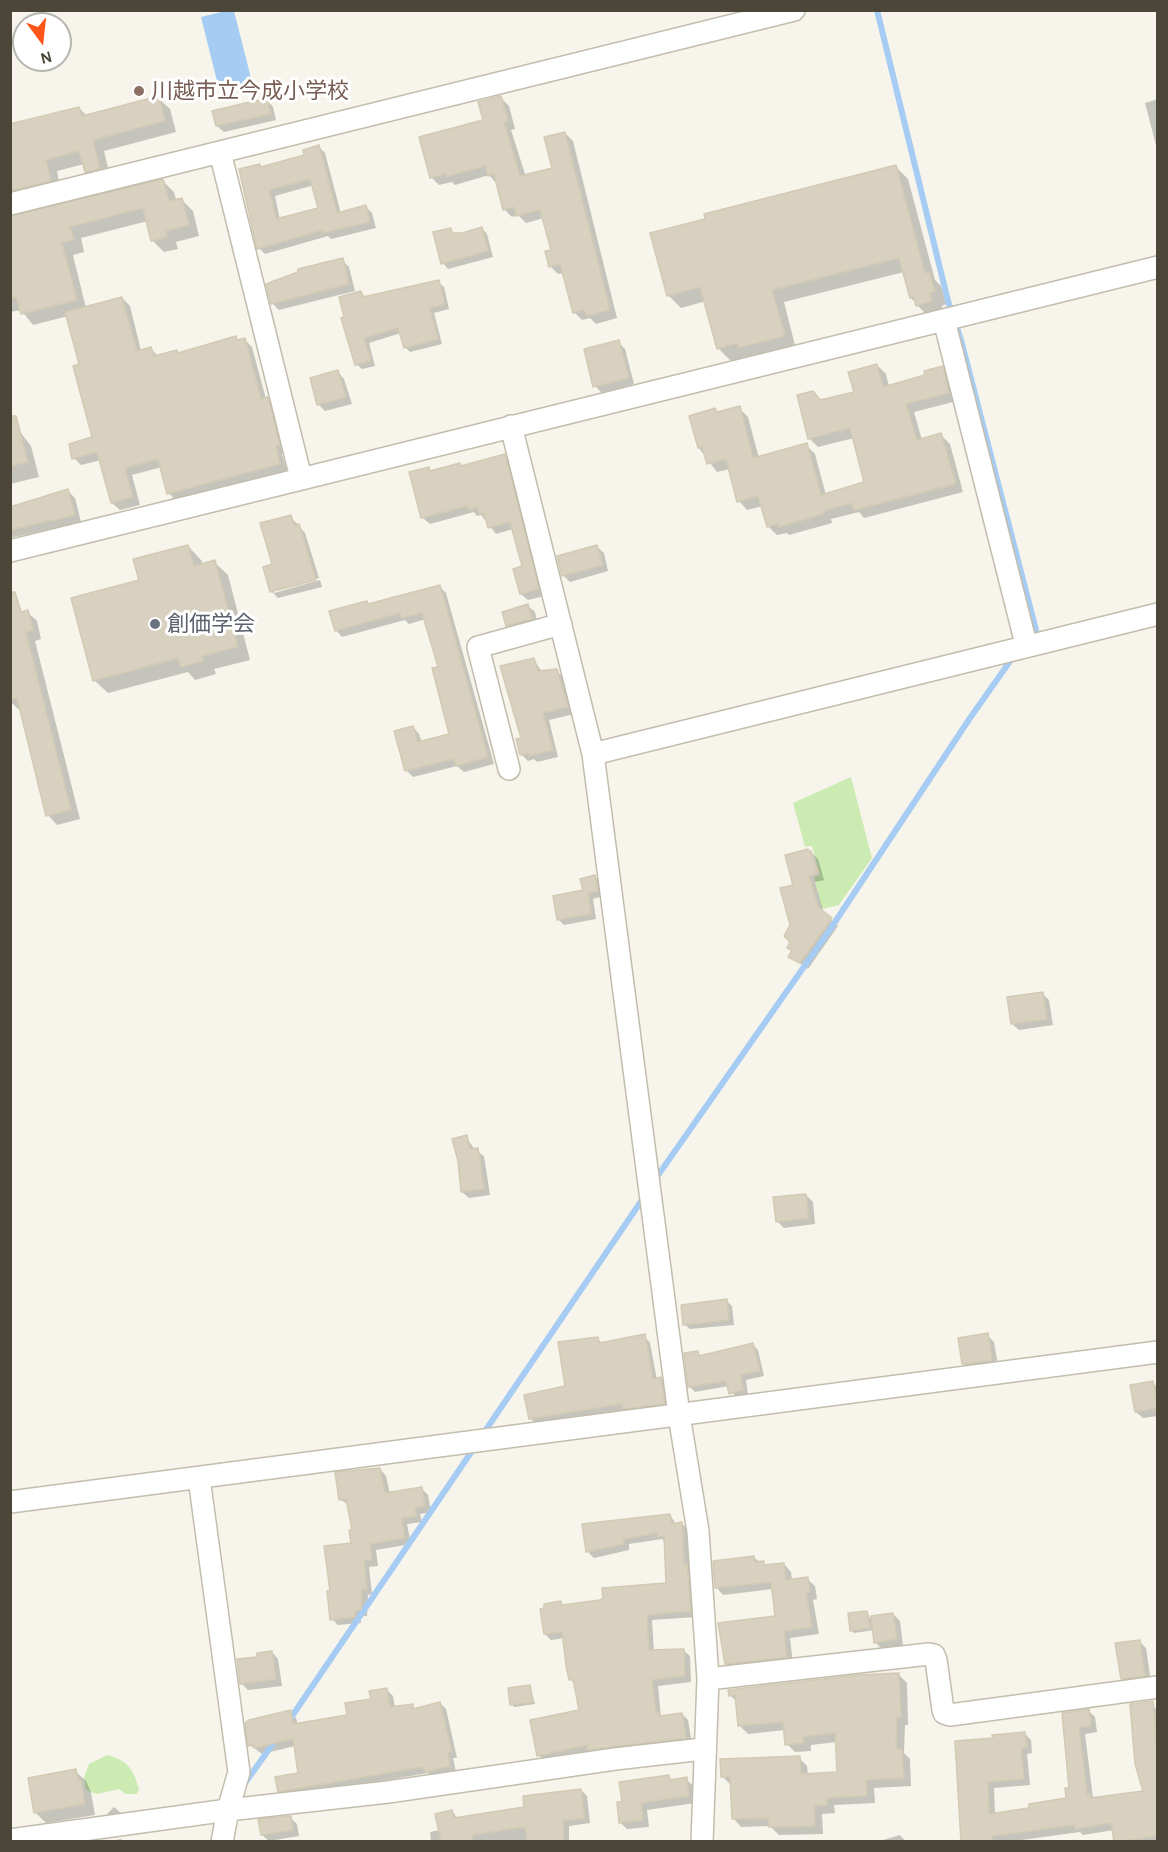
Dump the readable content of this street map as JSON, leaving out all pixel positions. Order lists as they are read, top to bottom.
{
  "places": ["川越市立今成小学校", "創価学会"],
  "north": "bottom"
}
